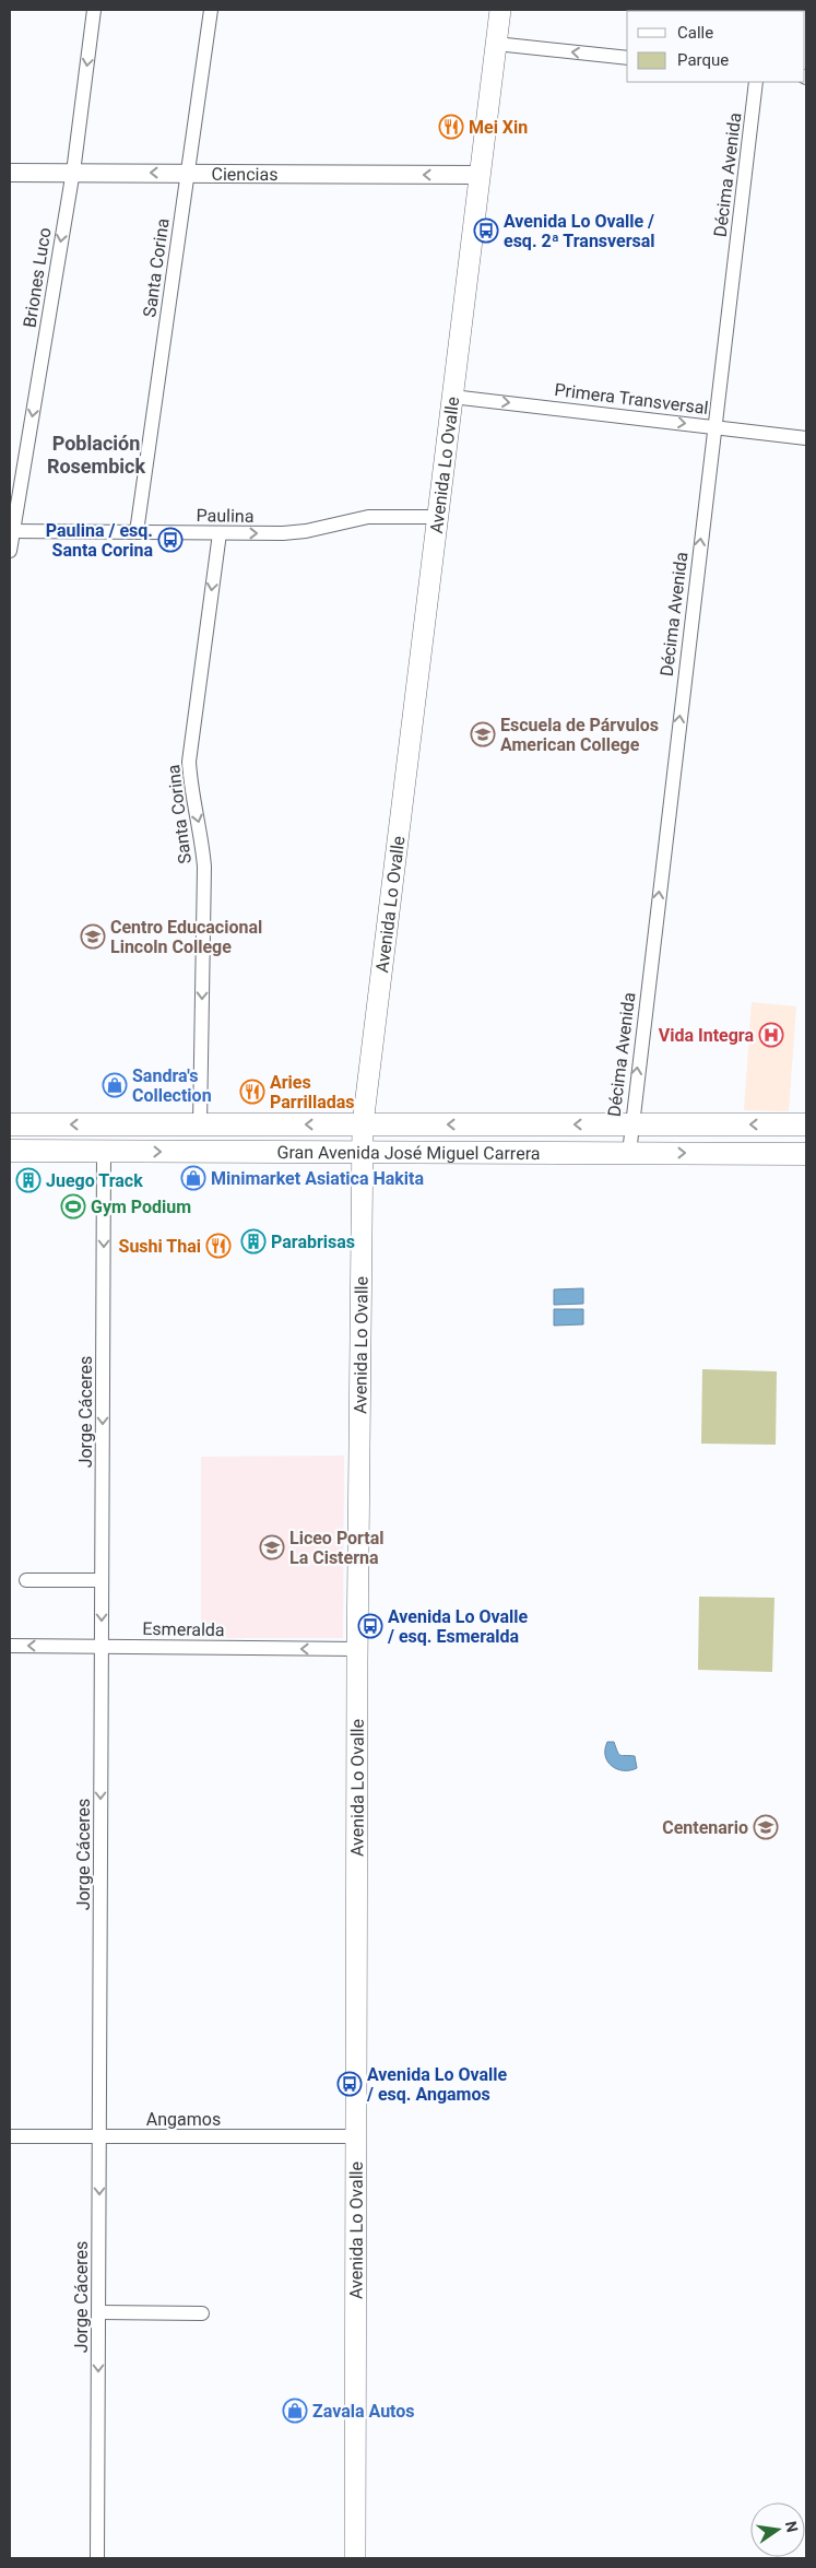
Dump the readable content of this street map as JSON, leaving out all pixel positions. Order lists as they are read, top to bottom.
{
  "streets": {
    "main road": ["Avenida Lo Ovalle", "Gran Avenida José Miguel Carrera"],
    "street": [
      "Ciencias",
      "Décima Avenida",
      "Santa Corina",
      "Briones Luco",
      "Primera Transversal",
      "Paulina",
      "Jorge Cáceres",
      "Esmeralda",
      "Angamos"
    ]
  },
  "crossings": [
    ["Ciencias", "Santa Corina"],
    ["Ciencias", "Briones Luco"],
    ["Ciencias", "Avenida Lo Ovalle"],
    ["Décima Avenida", "Primera Transversal"],
    ["Décima Avenida", "Gran Avenida José Miguel Carrera"],
    ["Santa Corina", "Paulina"],
    ["Santa Corina", "Gran Avenida José Miguel Carrera"],
    ["Briones Luco", "Paulina"],
    ["Primera Transversal", "Avenida Lo Ovalle"],
    ["Avenida Lo Ovalle", "Paulina"],
    ["Avenida Lo Ovalle", "Gran Avenida José Miguel Carrera"],
    ["Avenida Lo Ovalle", "Esmeralda"],
    ["Avenida Lo Ovalle", "Angamos"],
    ["Gran Avenida José Miguel Carrera", "Jorge Cáceres"],
    ["Jorge Cáceres", "Esmeralda"],
    ["Jorge Cáceres", "Angamos"]
  ],
  "one_way": [
    "Ciencias",
    "Décima Avenida",
    "Santa Corina",
    "Briones Luco",
    "Primera Transversal",
    "Paulina",
    "Jorge Cáceres",
    "Esmeralda"
  ],
  "districts": ["Población Rosembick"],
  "places": {
    "restaurant": ["Mei Xin", "Aries Parrilladas", "Sushi Thai"],
    "bus stop": [
      "Avenida Lo Ovalle / esq. 2ª Transversal",
      "Paulina / esq. Santa Corina",
      "Avenida Lo Ovalle / esq. Esmeralda",
      "Avenida Lo Ovalle / esq. Angamos"
    ],
    "school or university": [
      "Escuela de Párvulos American College",
      "Centro Educacional Lincoln College",
      "Liceo Portal La Cisterna",
      "Centenario"
    ],
    "hospital": ["Vida Integra"],
    "shop": ["Sandra's Collection", "Minimarket Asiatica Hakita", "Zavala Autos"],
    "building": ["Juego Track", "Parabrisas"],
    "sports": ["Gym Podium"]
  },
  "legend": ["Calle", "Parque"],
  "north": "right"
}
